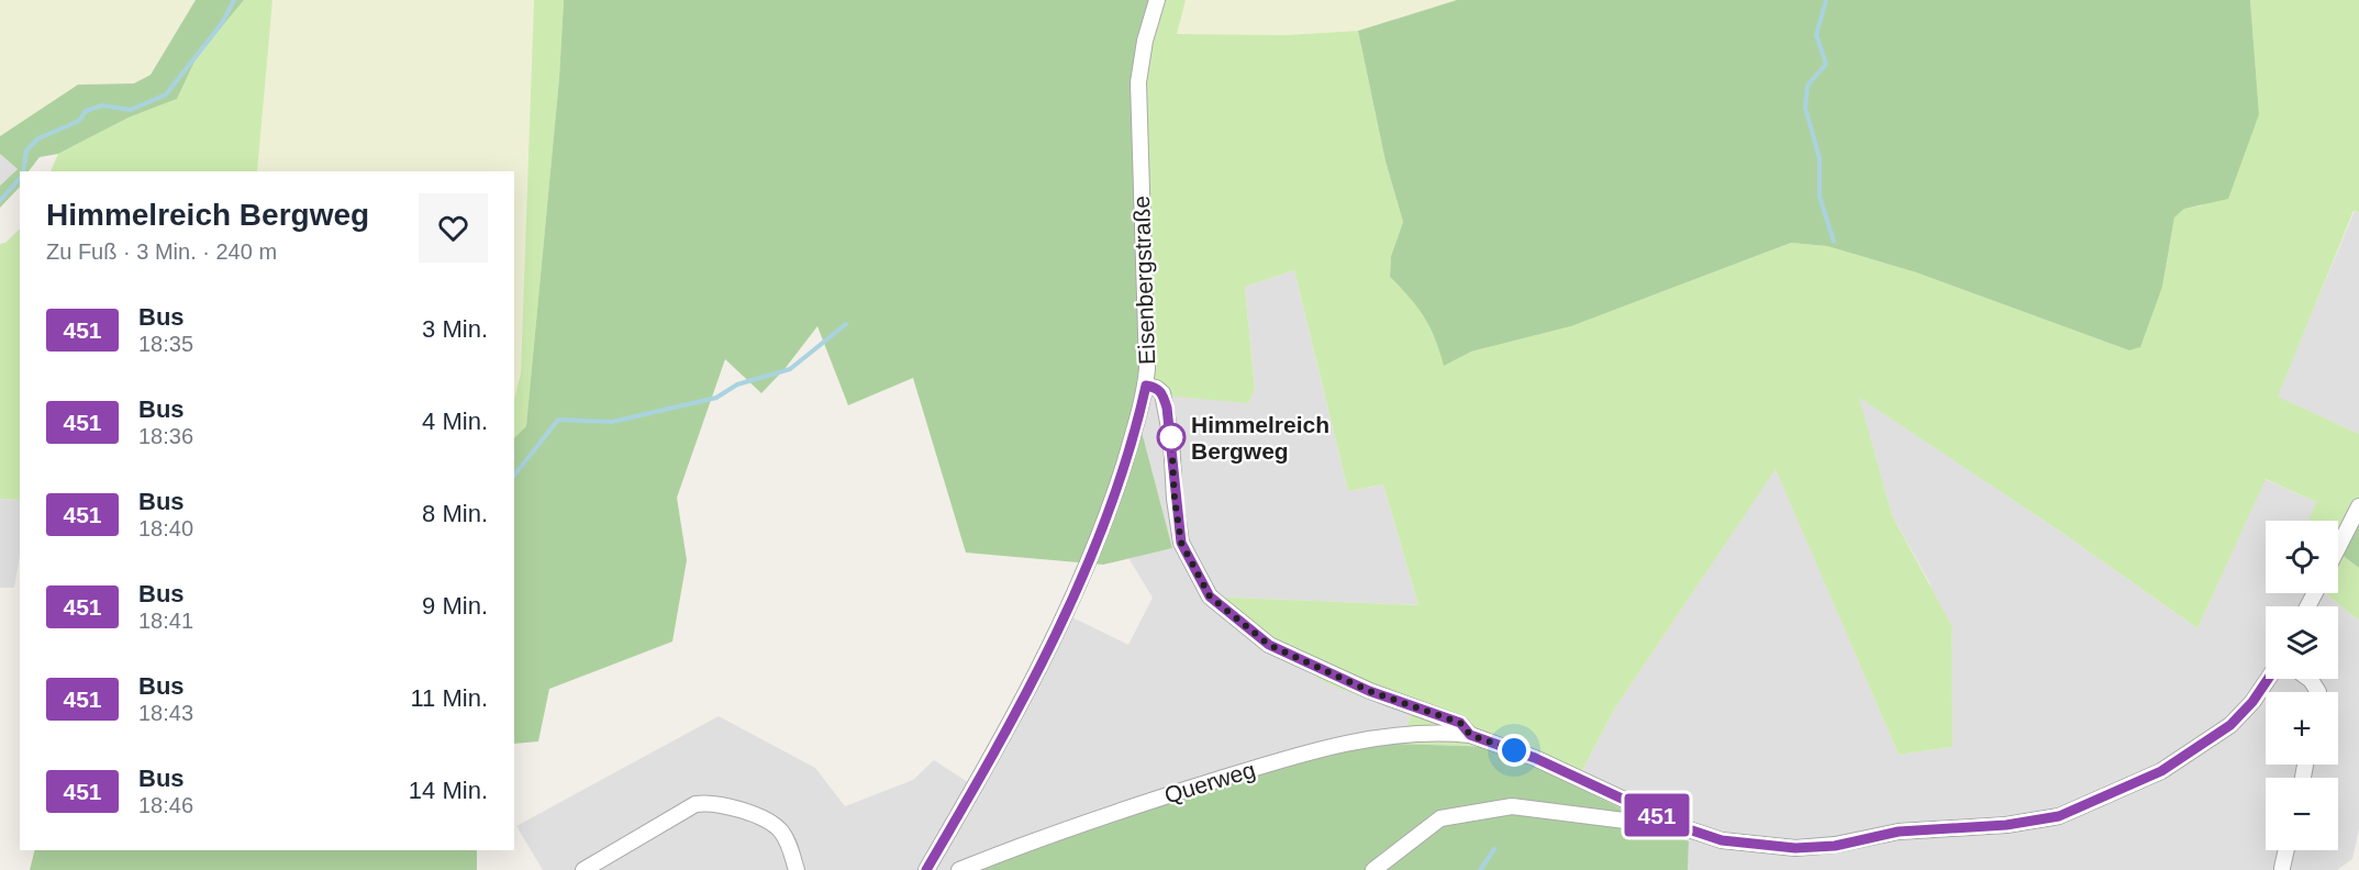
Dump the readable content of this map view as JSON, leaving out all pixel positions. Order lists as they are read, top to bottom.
{
  "streets": {
    "street": ["Eisenbergstraße", "Querweg"]
  },
  "places": ["Himmelreich Bergweg"],
  "lines": ["bus line 451"],
  "page": {
    "on_map": "451",
    "heading": ["Himmelreich Bergweg", "Zu Fuß · 3 Min. · 240 m"],
    "list": [
      {
        "mark": "451",
        "name": "Bus",
        "note": "18:35",
        "value": "3 Min."
      },
      {
        "mark": "451",
        "name": "Bus",
        "note": "18:36",
        "value": "4 Min."
      },
      {
        "mark": "451",
        "name": "Bus",
        "note": "18:40",
        "value": "8 Min."
      },
      {
        "mark": "451",
        "name": "Bus",
        "note": "18:41",
        "value": "9 Min."
      },
      {
        "mark": "451",
        "name": "Bus",
        "note": "18:43",
        "value": "11 Min."
      },
      {
        "mark": "451",
        "name": "Bus",
        "note": "18:46",
        "value": "14 Min."
      }
    ],
    "map_buttons": ["+", "−"]
  }
}
